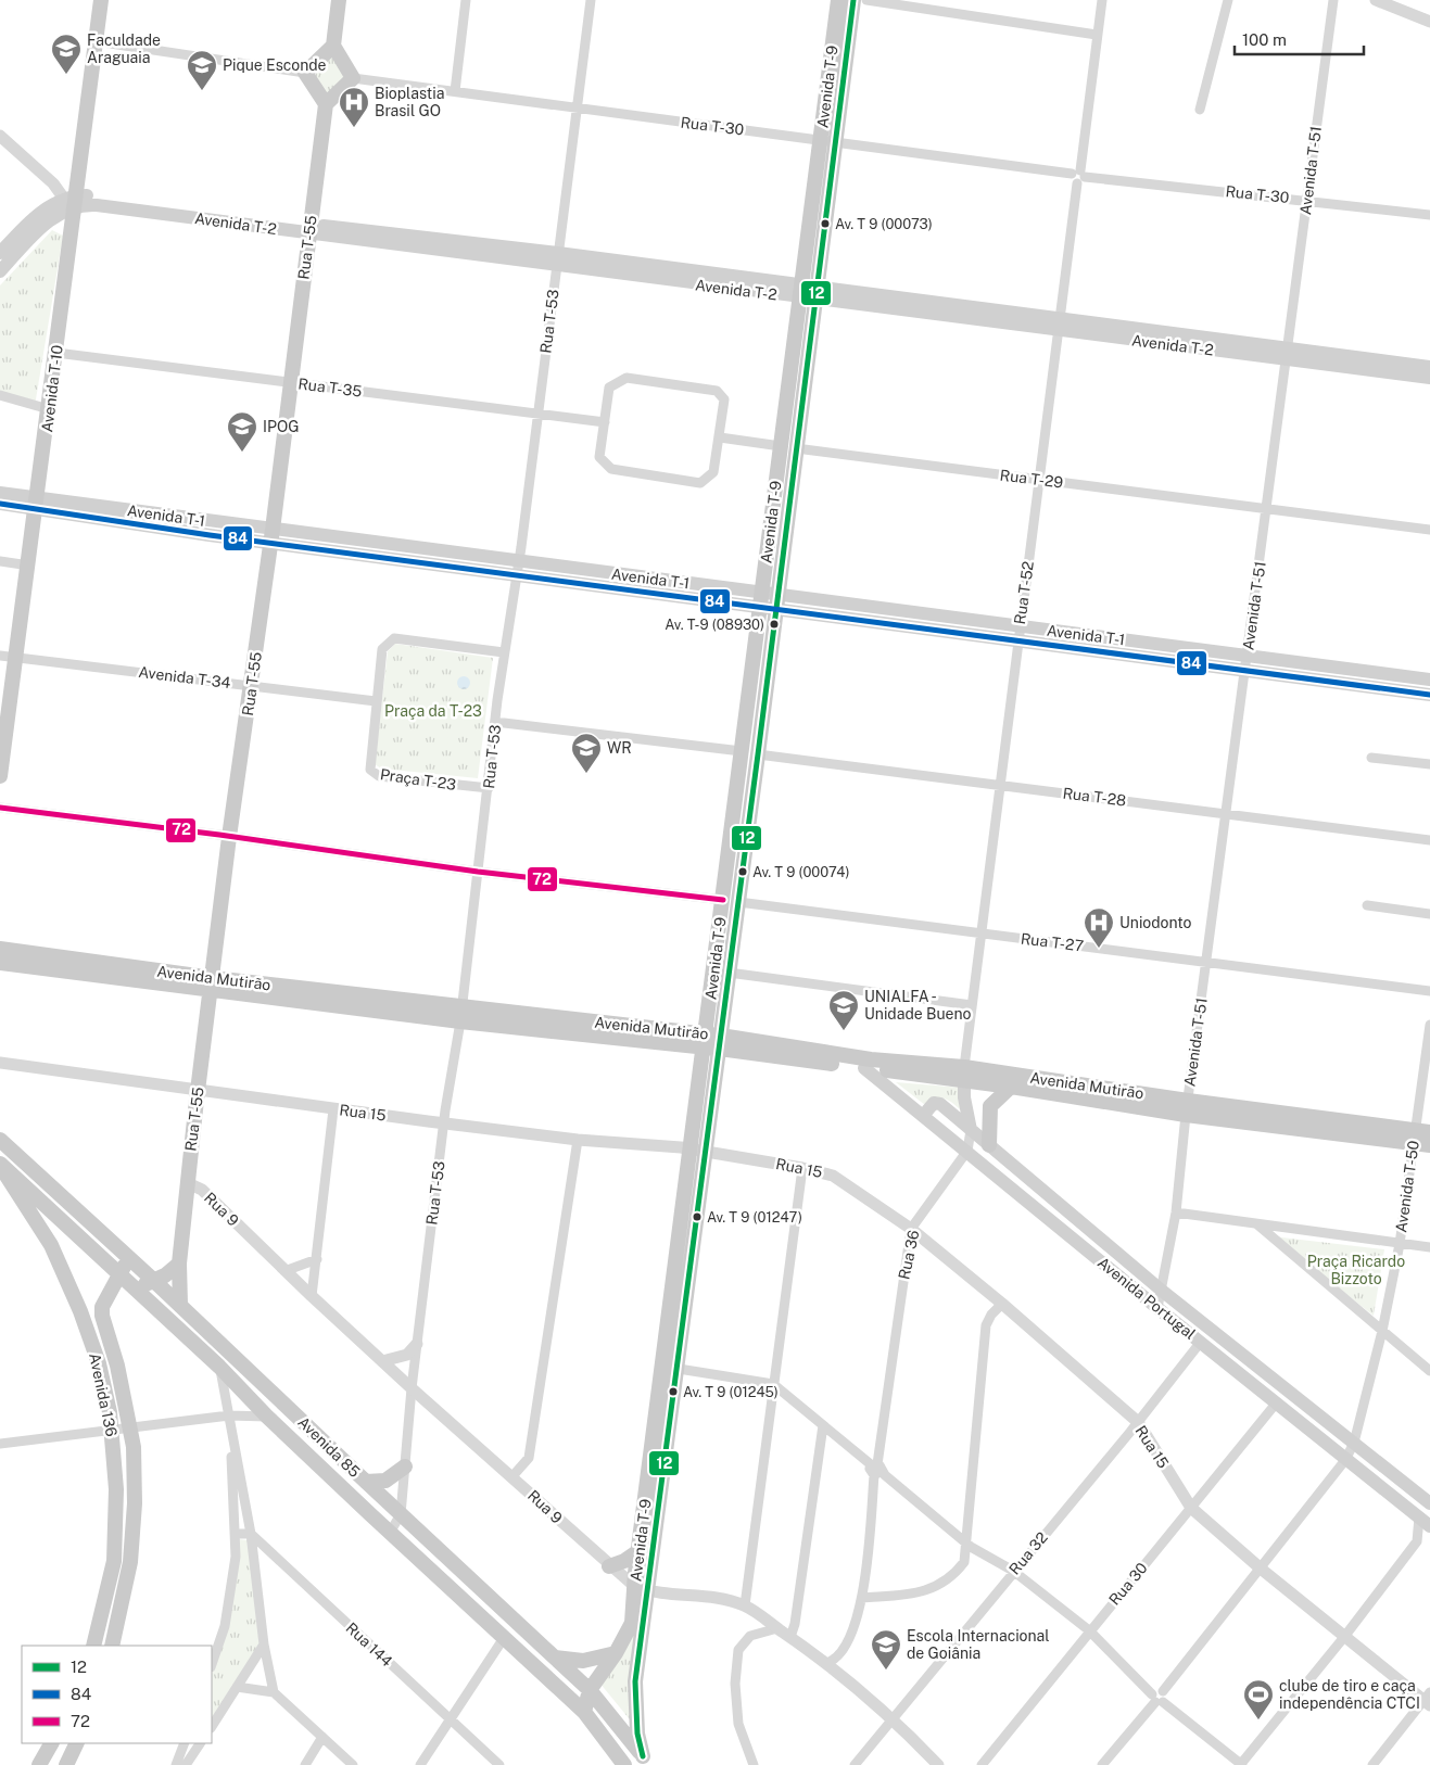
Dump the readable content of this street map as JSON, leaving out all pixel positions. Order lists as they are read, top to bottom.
{
  "streets": {
    "main road": [
      "Avenida T-9",
      "Avenida T-2",
      "Rua T-55",
      "Avenida T-10",
      "Avenida T-1",
      "Avenida Mutirão",
      "Rua 36",
      "Avenida Portugal",
      "Avenida 136",
      "Avenida 85"
    ],
    "street": [
      "Rua T-30",
      "Avenida T-51",
      "Rua T-53",
      "Rua T-35",
      "Rua T-29",
      "Rua T-52",
      "Avenida T-34",
      "Praça T-23",
      "Rua T-28",
      "Rua T-27",
      "Rua 15",
      "Avenida T-50",
      "Rua 9",
      "Rua 32",
      "Rua 30",
      "Rua 144"
    ]
  },
  "crossings": [
    ["Avenida T-9", "Rua T-30"],
    ["Avenida T-9", "Avenida T-2"],
    ["Avenida T-9", "Rua T-29"],
    ["Avenida T-9", "Avenida T-1"],
    ["Avenida T-9", "Rua T-28"],
    ["Avenida T-9", "Rua T-27"],
    ["Avenida T-9", "Avenida Mutirão"],
    ["Avenida T-9", "Rua 15"],
    ["Avenida T-9", "Rua 9"],
    ["Avenida T-9", "Avenida 85"],
    ["Rua T-30", "Avenida T-51"],
    ["Rua T-30", "Rua T-53"],
    ["Rua T-30", "Rua T-52"],
    ["Avenida T-51", "Avenida T-2"],
    ["Avenida T-51", "Rua T-29"],
    ["Avenida T-51", "Avenida T-1"],
    ["Avenida T-51", "Rua T-28"],
    ["Avenida T-51", "Rua T-27"],
    ["Avenida T-51", "Avenida Mutirão"],
    ["Avenida T-51", "Avenida Portugal"],
    ["Avenida T-2", "Rua T-55"],
    ["Avenida T-2", "Rua T-53"],
    ["Avenida T-2", "Avenida T-10"],
    ["Avenida T-2", "Rua T-52"],
    ["Rua T-55", "Rua T-35"],
    ["Rua T-55", "Avenida T-1"],
    ["Rua T-55", "Avenida T-34"],
    ["Rua T-55", "Avenida Mutirão"],
    ["Rua T-55", "Rua 15"],
    ["Rua T-55", "Rua 9"],
    ["Rua T-55", "Avenida 85"],
    ["Rua T-53", "Rua T-35"],
    ["Rua T-53", "Avenida T-1"],
    ["Rua T-53", "Praça T-23"],
    ["Rua T-53", "Avenida Mutirão"],
    ["Rua T-53", "Rua 15"],
    ["Rua T-53", "Rua 9"],
    ["Rua T-53", "Avenida 85"],
    ["Rua T-35", "Avenida T-10"],
    ["Avenida T-10", "Avenida T-1"],
    ["Avenida T-10", "Avenida T-34"],
    ["Rua T-29", "Rua T-52"],
    ["Avenida T-1", "Rua T-52"],
    ["Rua T-52", "Rua T-28"],
    ["Rua T-52", "Rua T-27"],
    ["Rua T-52", "Avenida Mutirão"],
    ["Rua T-52", "Rua 36"],
    ["Avenida T-34", "Praça T-23"],
    ["Avenida Mutirão", "Avenida T-50"],
    ["Avenida Mutirão", "Rua 36"],
    ["Avenida Mutirão", "Avenida Portugal"],
    ["Rua 15", "Avenida T-50"],
    ["Rua 15", "Rua 36"],
    ["Rua 15", "Rua 32"],
    ["Rua 15", "Rua 30"],
    ["Avenida T-50", "Avenida Portugal"],
    ["Rua 36", "Avenida Portugal"],
    ["Avenida Portugal", "Rua 32"],
    ["Avenida Portugal", "Rua 30"],
    ["Avenida 136", "Avenida 85"]
  ],
  "parks": ["Praça da T-23", "Praça Ricardo Bizzoto"],
  "places": {
    "school or university": [
      "Faculdade Araguaia",
      "Pique Esconde",
      "IPOG",
      "WR",
      "UNIALFA - Unidade Bueno",
      "Escola Internacional de Goiânia"
    ],
    "hospital": ["Bioplastia Brasil GO", "Uniodonto"],
    "other": [
      "Av. T 9 (00073)",
      "Av. T-9 (08930)",
      "Av. T 9 (00074)",
      "Av. T 9 (01247)",
      "Av. T 9 (01245)"
    ],
    "sports": ["clube de tiro e caça independência CTCI"]
  },
  "lines": ["transit line 12", "transit line 84", "transit line 72"],
  "legend": ["12", "84", "72"],
  "scale_bar": "100 m"
}
